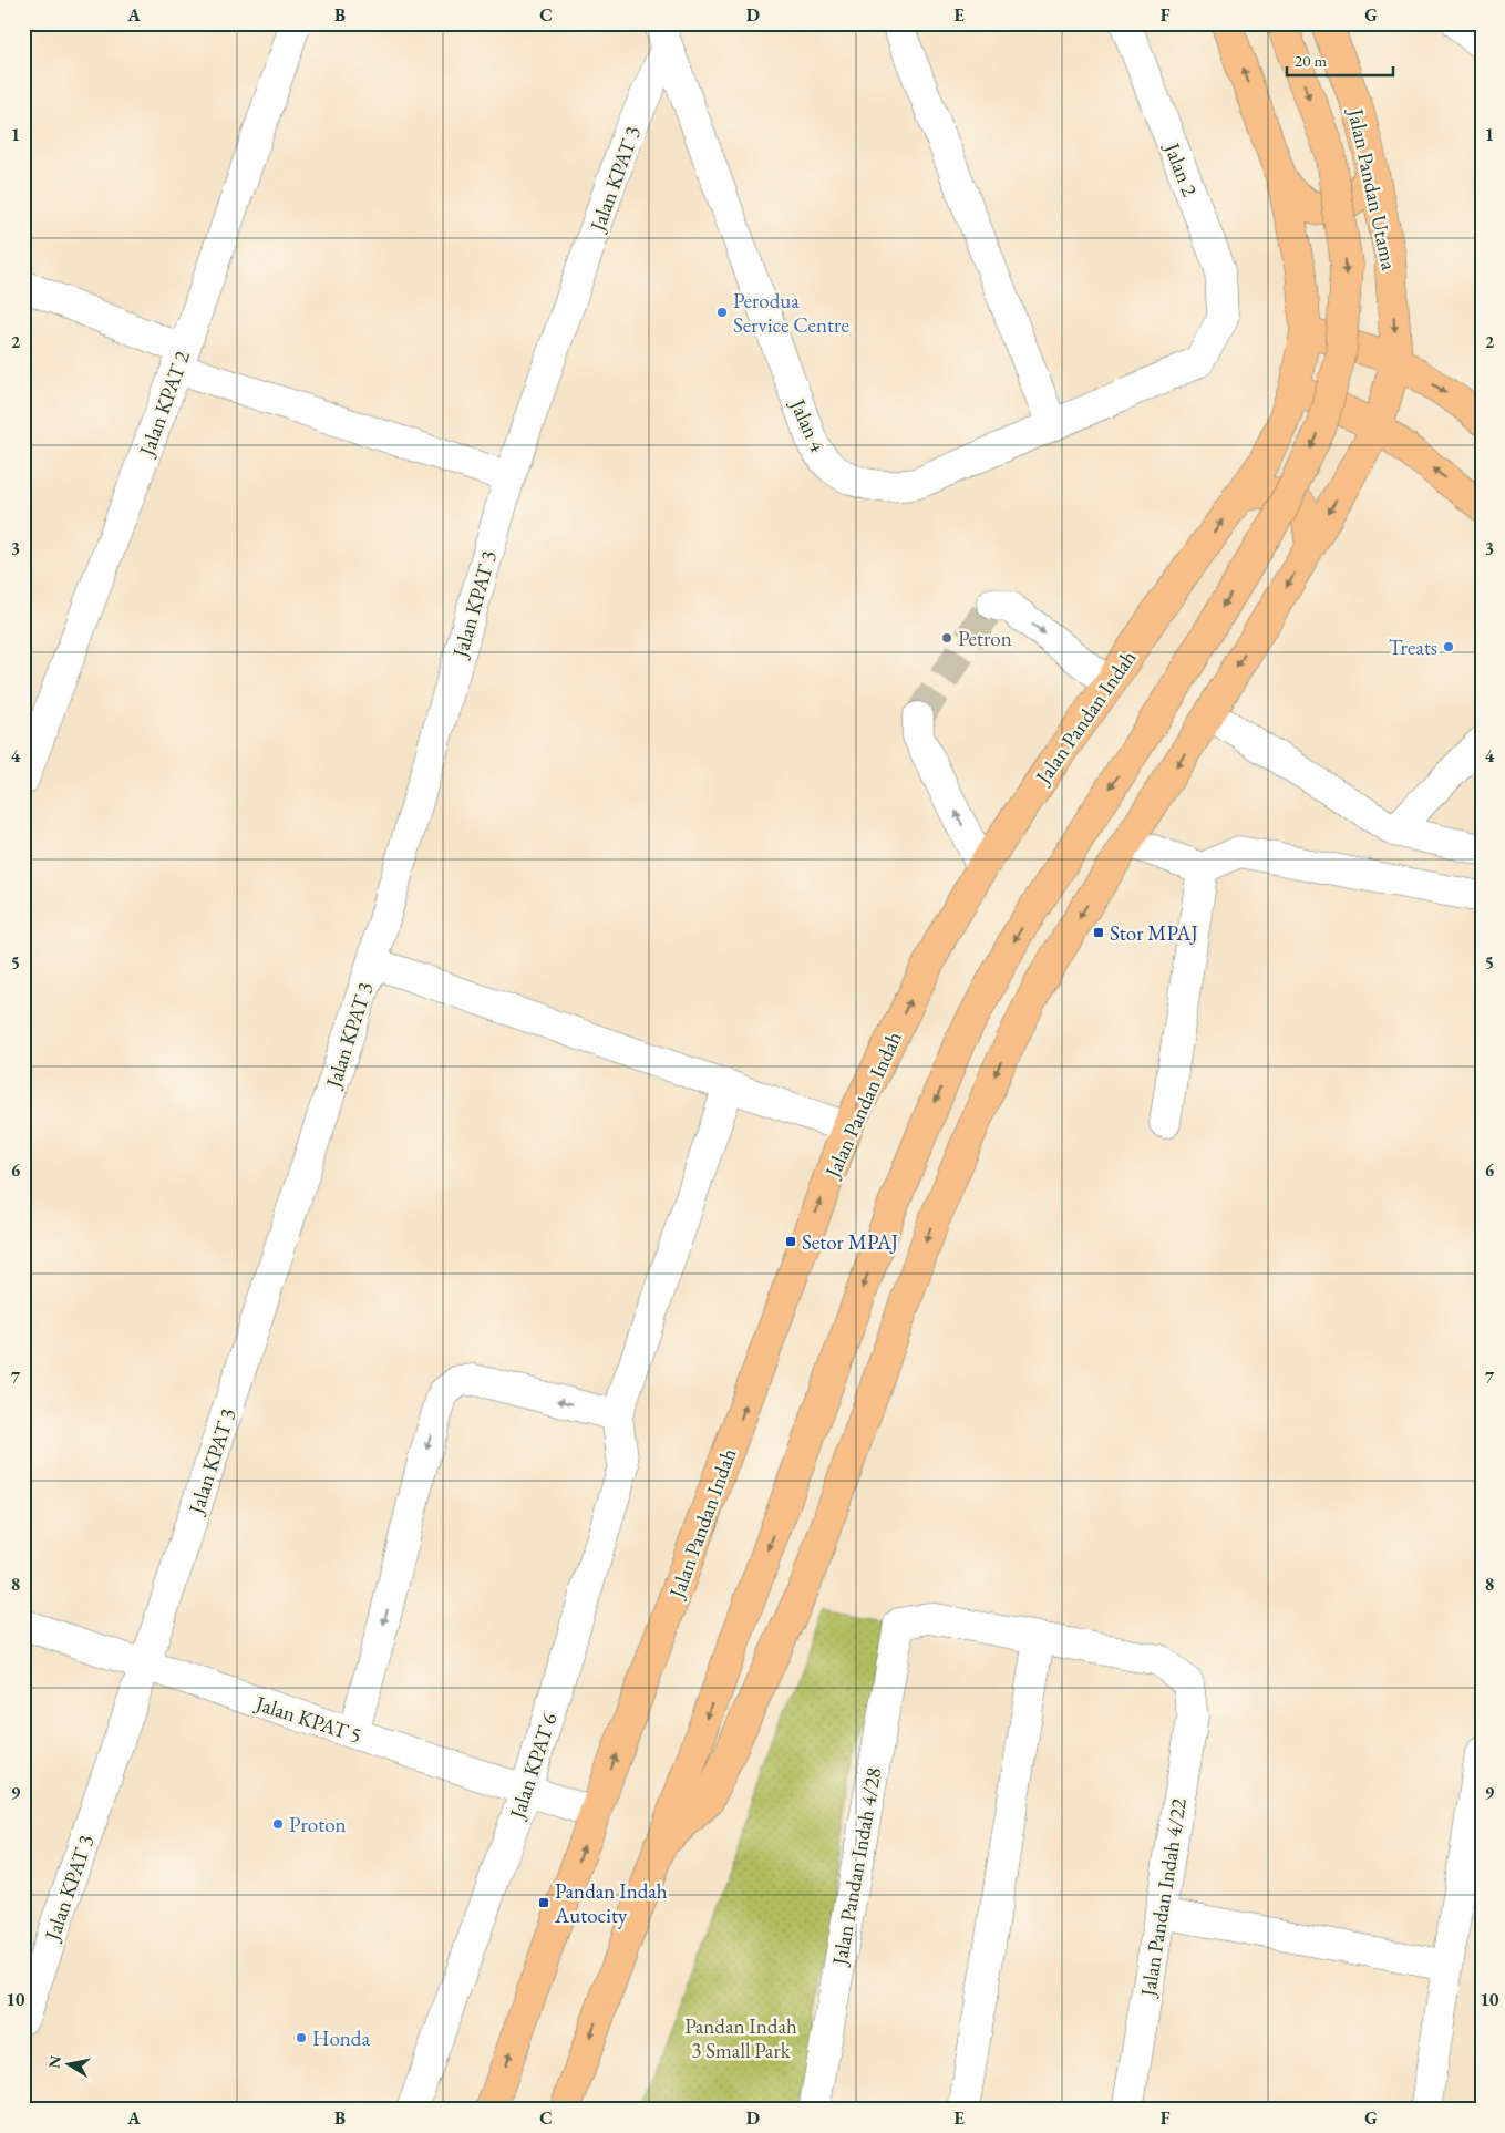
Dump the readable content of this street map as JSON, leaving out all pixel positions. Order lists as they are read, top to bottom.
{
  "streets": {
    "main road": ["Jalan Pandan Utama", "Jalan Pandan Indah"],
    "street": [
      "Jalan 2",
      "Jalan KPAT 3",
      "Jalan KPAT 2",
      "Jalan 4",
      "Jalan KPAT 5",
      "Jalan KPAT 6",
      "Jalan Pandan Indah 4/28",
      "Jalan Pandan Indah 4/22"
    ]
  },
  "crossings": [
    ["Jalan 2", "Jalan 4"],
    ["Jalan KPAT 3", "Jalan 4"],
    ["Jalan KPAT 3", "Jalan KPAT 5"],
    ["Jalan Pandan Indah", "Jalan KPAT 5"],
    ["Jalan KPAT 5", "Jalan KPAT 6"],
    ["Jalan Pandan Indah 4/28", "Jalan Pandan Indah 4/22"]
  ],
  "parks": ["Pandan Indah 3 Small Park"],
  "places": {
    "other": [
      "Perodua Service Centre",
      "Petron",
      "Treats",
      "Proton",
      "Honda"
    ],
    "transit": ["Stor MPAJ", "Setor MPAJ", "Pandan Indah Autocity"]
  },
  "scale_bar": "20 m",
  "north": "left",
  "grid": {
    "columns": [
      "A",
      "B",
      "C",
      "D",
      "E",
      "F",
      "G"
    ],
    "rows": [
      "1",
      "2",
      "3",
      "4",
      "5",
      "6",
      "7",
      "8",
      "9",
      "10"
    ]
  }
}
